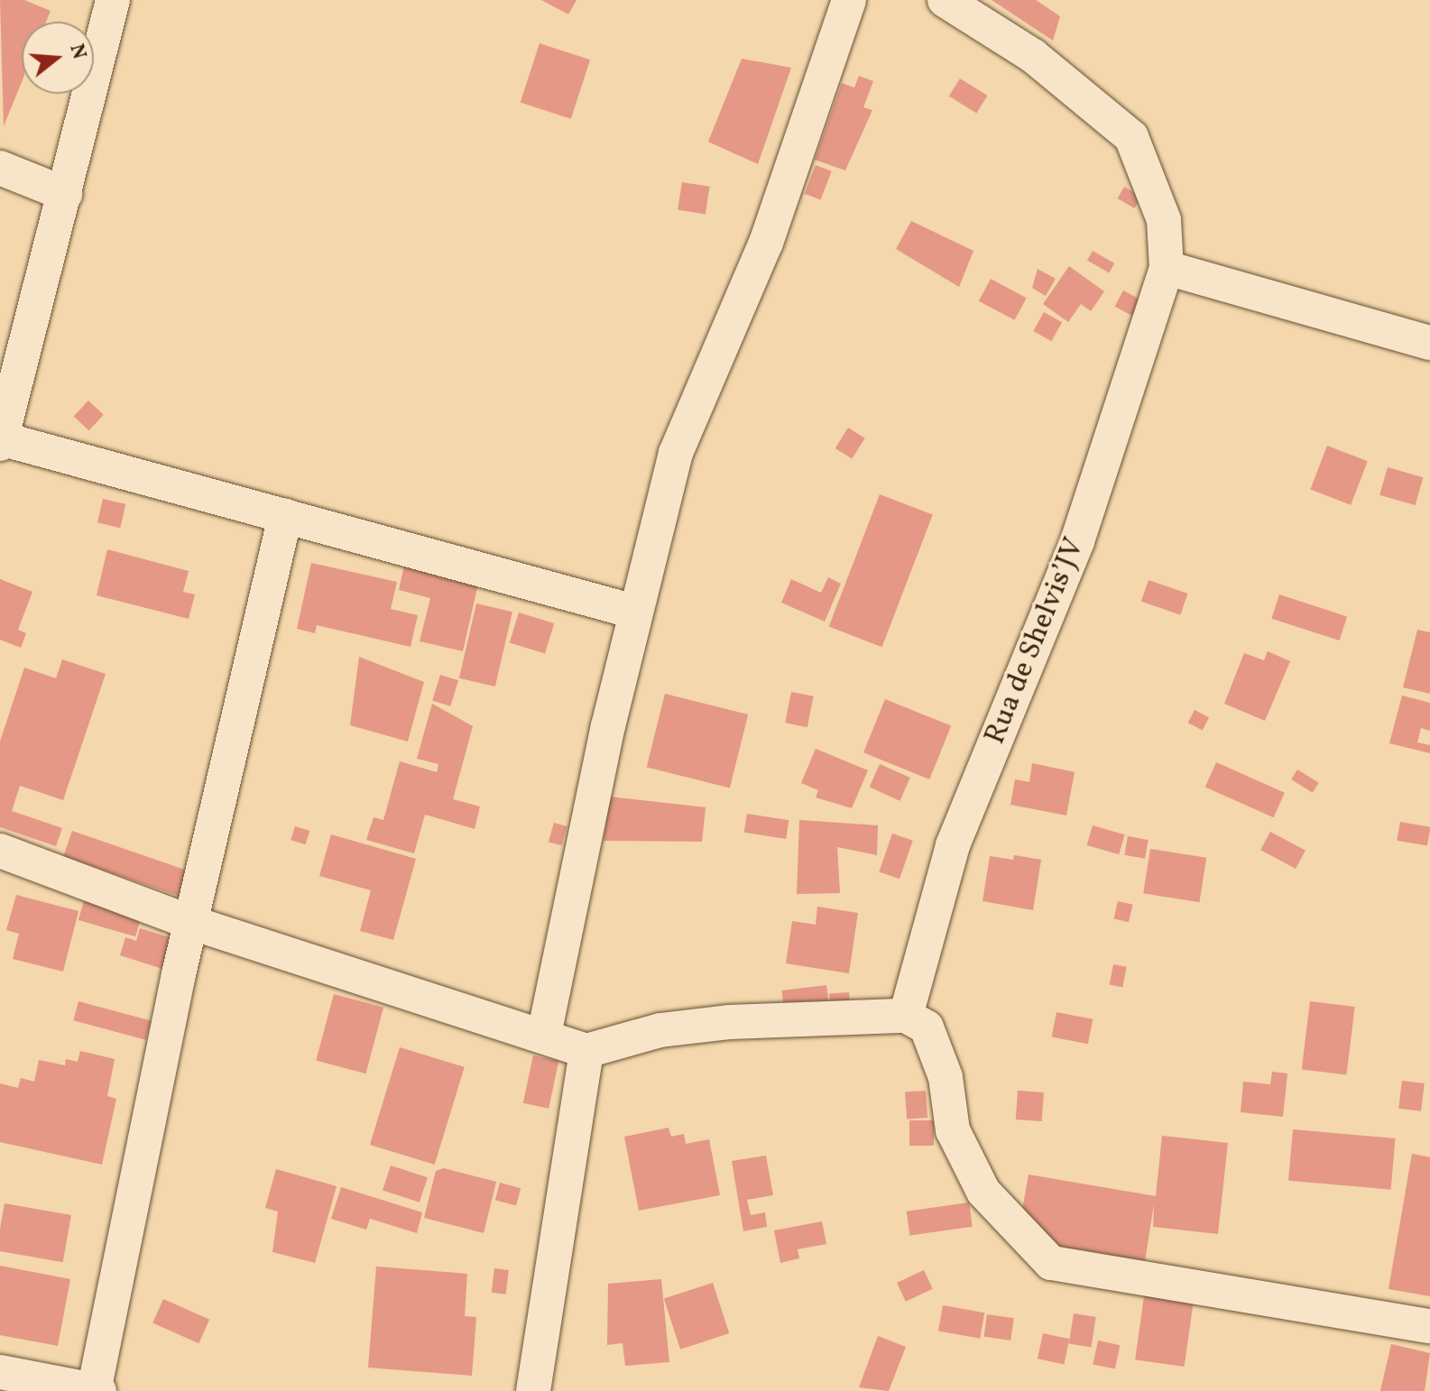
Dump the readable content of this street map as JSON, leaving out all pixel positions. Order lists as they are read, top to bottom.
{
  "streets": {
    "street": ["Rua de Shelvis’JV"]
  },
  "north": "right"
}
